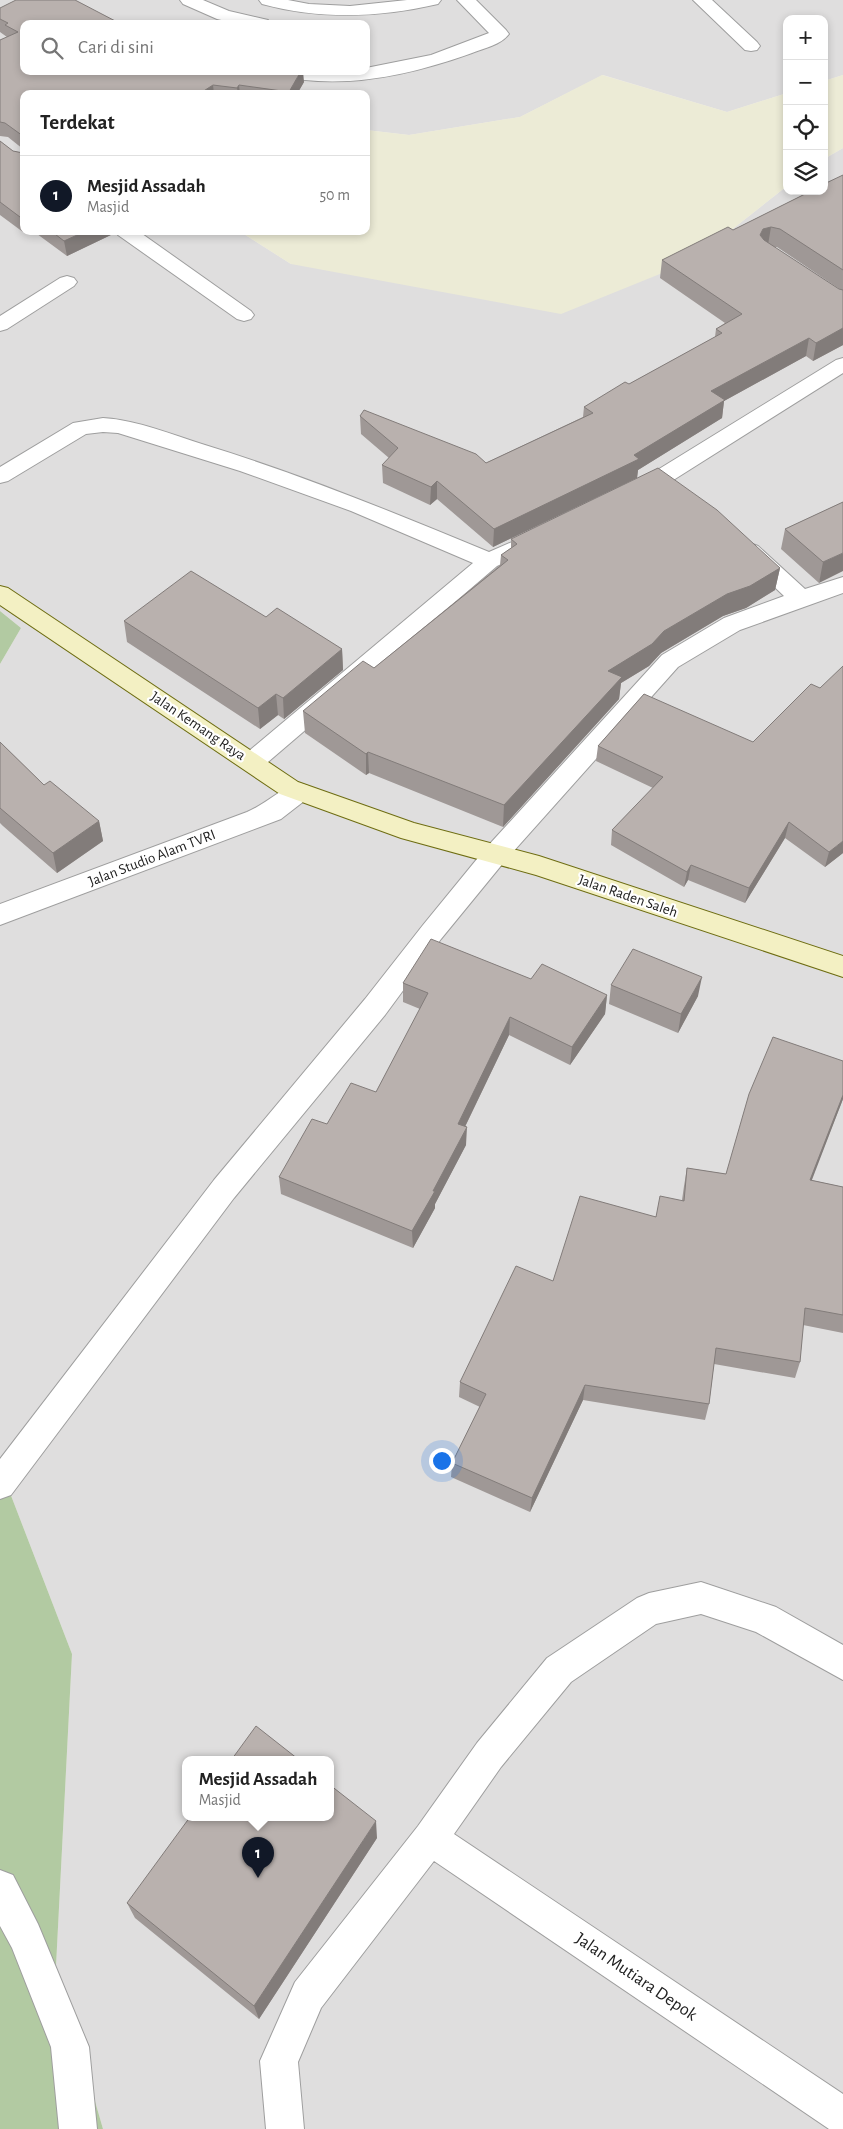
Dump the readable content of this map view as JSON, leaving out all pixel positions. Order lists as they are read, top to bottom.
{
  "streets": {
    "street": [
      "Jalan Kemang Raya",
      "Jalan Studio Alam TVRI",
      "Jalan Raden Saleh",
      "Jalan Mutiara Depok"
    ]
  },
  "crossings": [
    ["Jalan Kemang Raya", "Jalan Studio Alam TVRI"],
    ["Jalan Kemang Raya", "Jalan Raden Saleh"]
  ],
  "page": {
    "map_buttons": ["+", "−"],
    "search": "Cari di sini",
    "heading": "Terdekat",
    "list": [
      {
        "mark": "1",
        "name": "Mesjid Assadah",
        "note": "Masjid",
        "value": "50 m"
      }
    ],
    "popup": ["Mesjid Assadah", "Masjid"],
    "pins": "1"
  }
}
